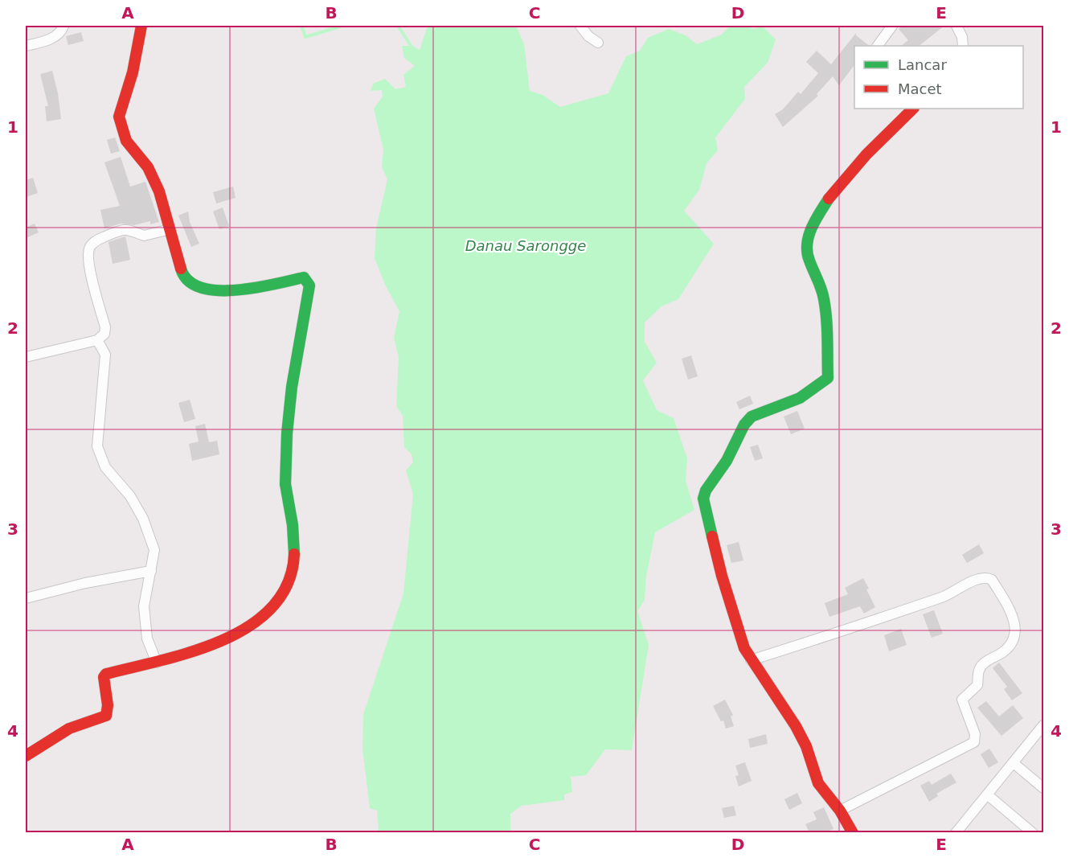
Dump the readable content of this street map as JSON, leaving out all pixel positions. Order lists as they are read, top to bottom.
{
  "water": ["Danau Sarongge"],
  "legend": ["Lancar", "Macet"],
  "grid": {
    "columns": [
      "A",
      "B",
      "C",
      "D",
      "E"
    ],
    "rows": [
      "1",
      "2",
      "3",
      "4"
    ]
  }
}
